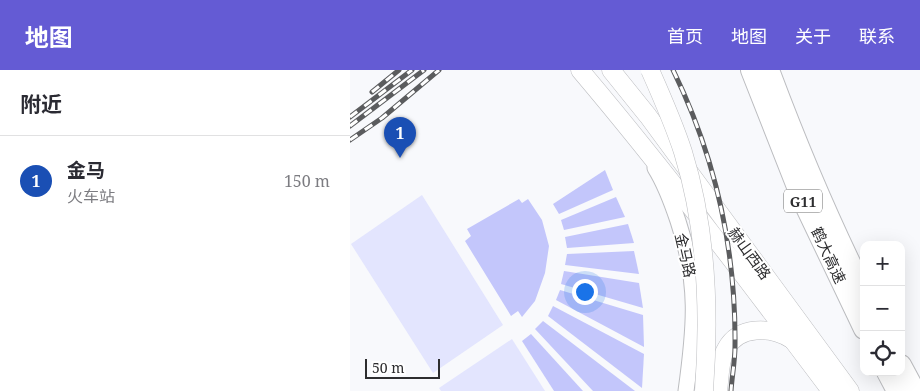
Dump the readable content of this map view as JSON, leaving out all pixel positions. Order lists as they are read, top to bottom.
{
  "streets": {
    "highway": ["G11", "鹤大高速"],
    "main road": ["赫山西路", "金马路"]
  },
  "crossings": [
    ["赫山西路", "金马路"]
  ],
  "scale_bar": "50 m",
  "page": {
    "header": "地图",
    "nav": [
      "首页",
      "地图",
      "关于",
      "联系"
    ],
    "heading": "附近",
    "pins": "1",
    "list": [
      {
        "mark": "1",
        "name": "金马",
        "note": "火车站",
        "value": "150 m"
      }
    ],
    "map_buttons": ["+", "−"],
    "scale": "50 m"
  }
}
